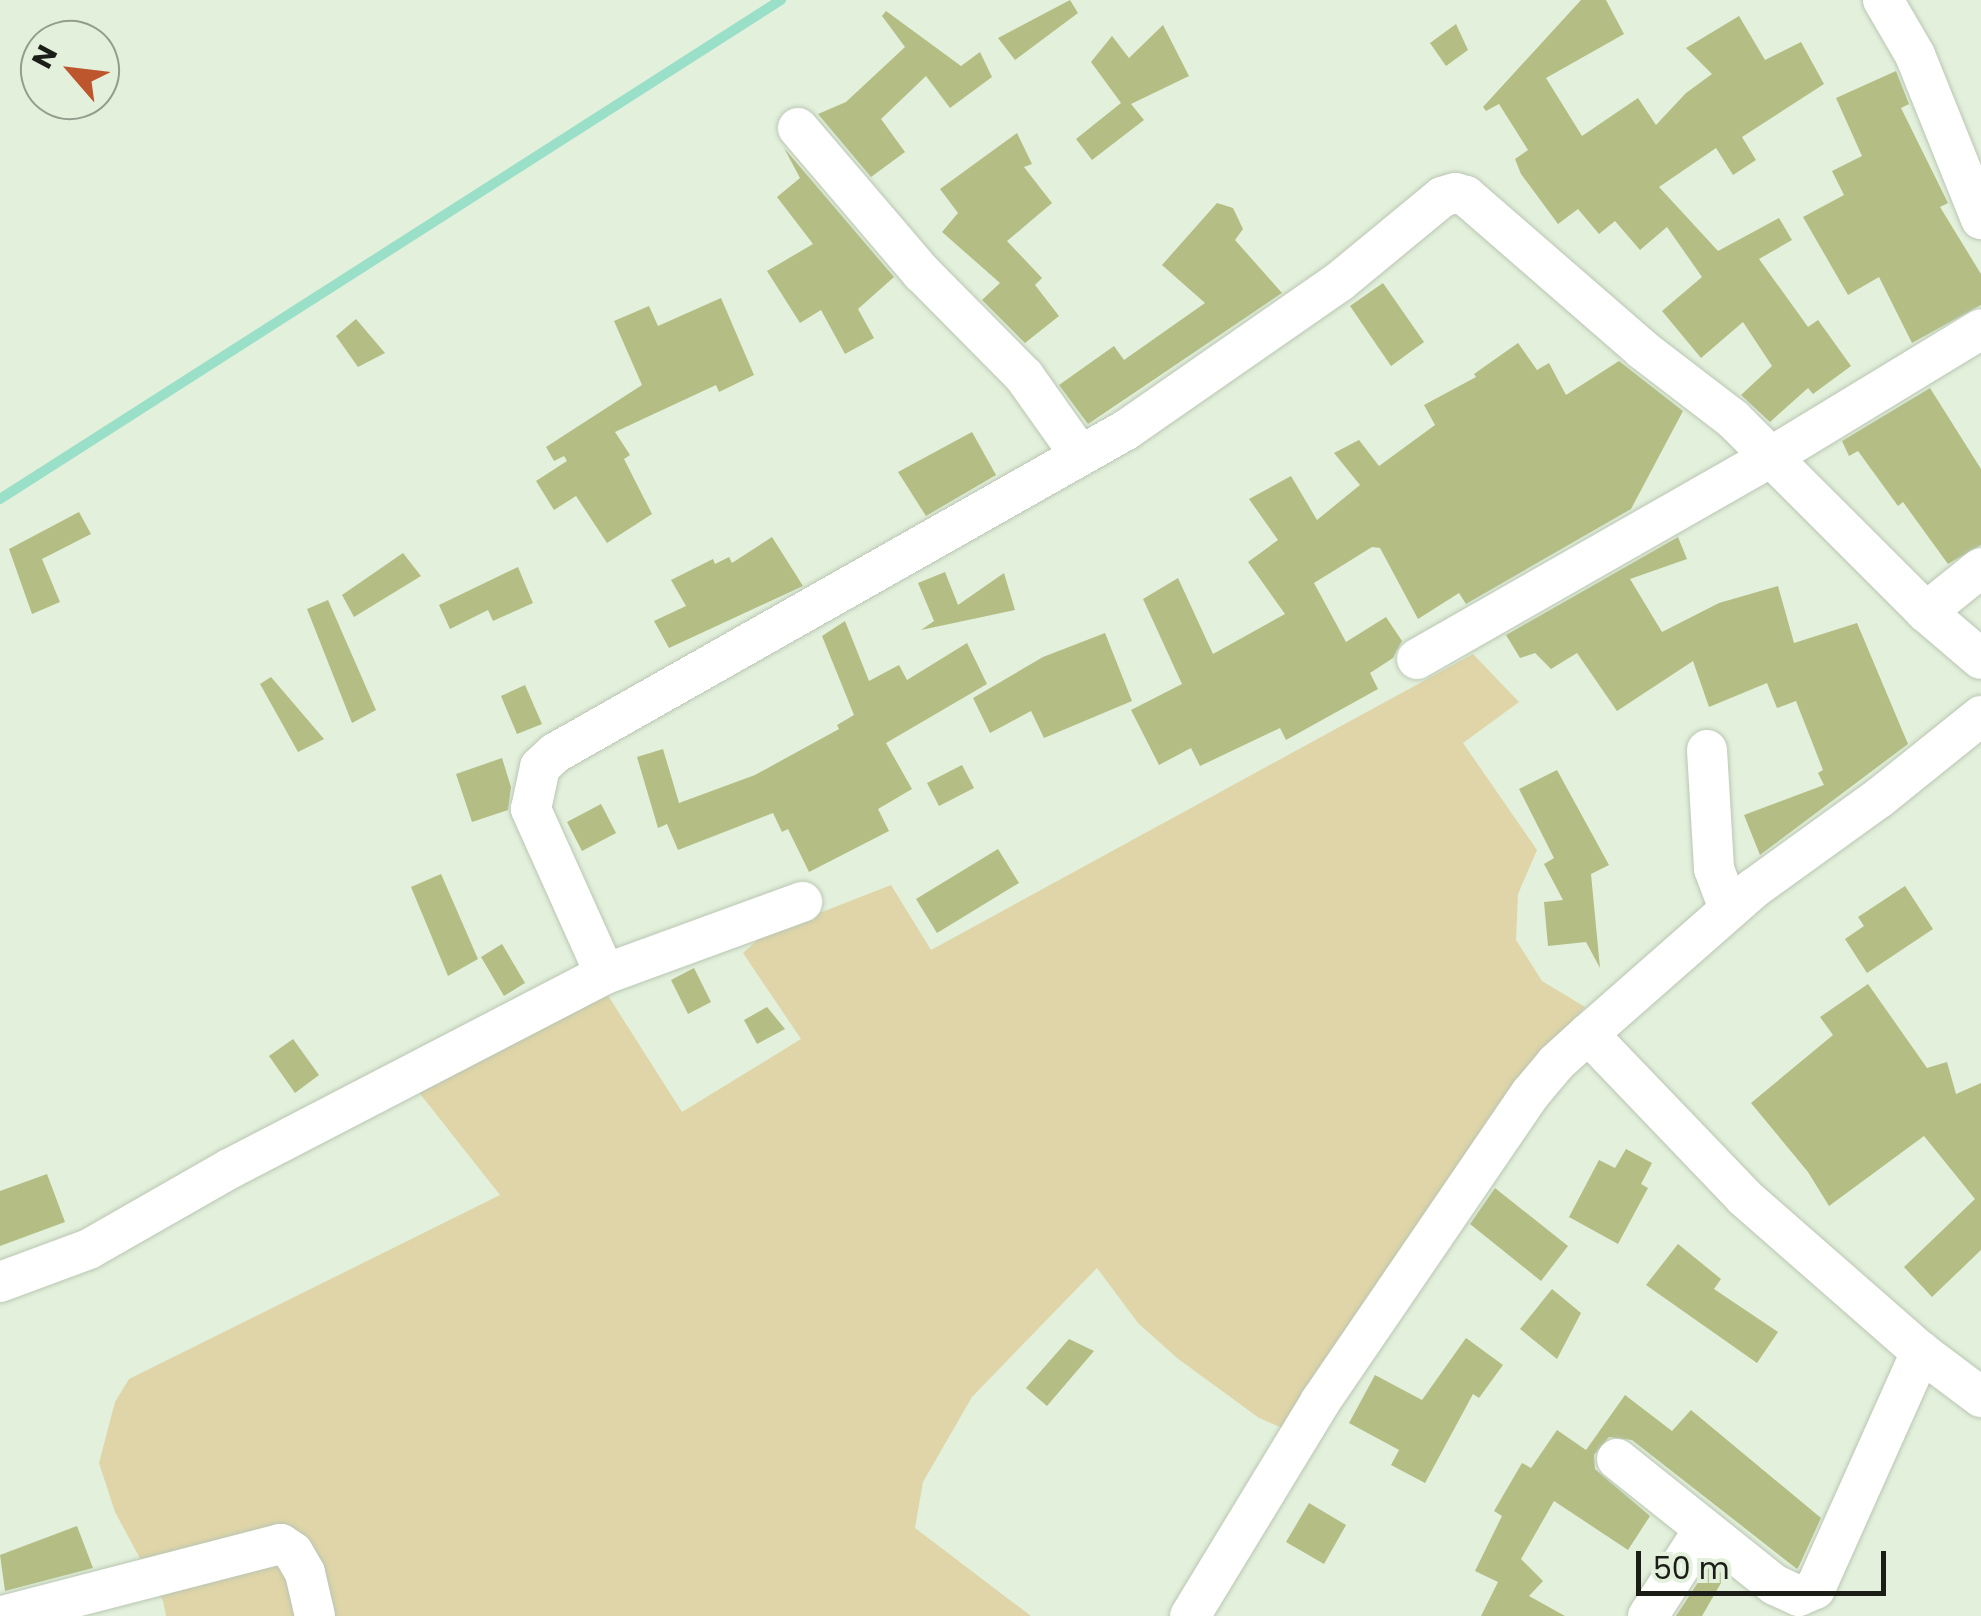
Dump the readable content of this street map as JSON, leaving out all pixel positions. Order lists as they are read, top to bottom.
{
  "scale_bar": "50 m",
  "north": "top left"
}
